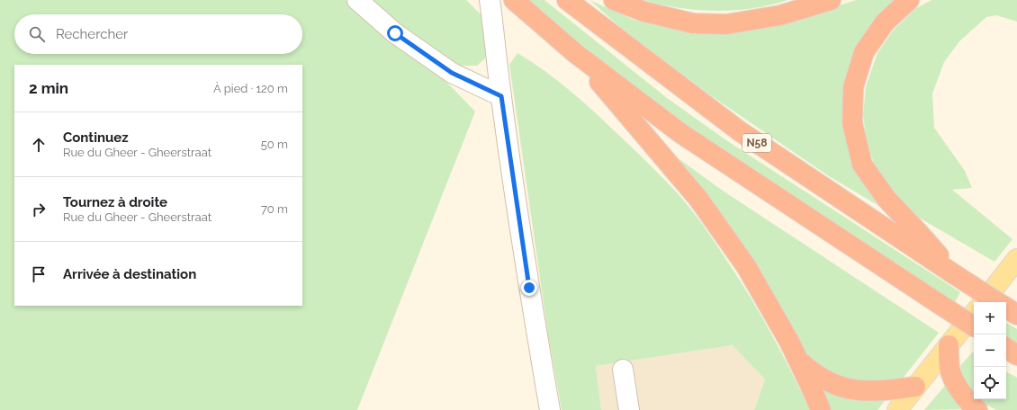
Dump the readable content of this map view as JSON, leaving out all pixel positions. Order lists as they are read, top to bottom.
{
  "streets": {
    "highway": ["N58"]
  },
  "page": {
    "search": "Rechercher",
    "heading": ["2 min", "À pied · 120 m"],
    "list": [
      ["Continuez", "Rue du Gheer - Gheerstraat", "50 m"],
      ["Tournez à droite", "Rue du Gheer - Gheerstraat", "70 m"],
      "Arrivée à destination"
    ],
    "map_buttons": ["+", "−"]
  }
}
